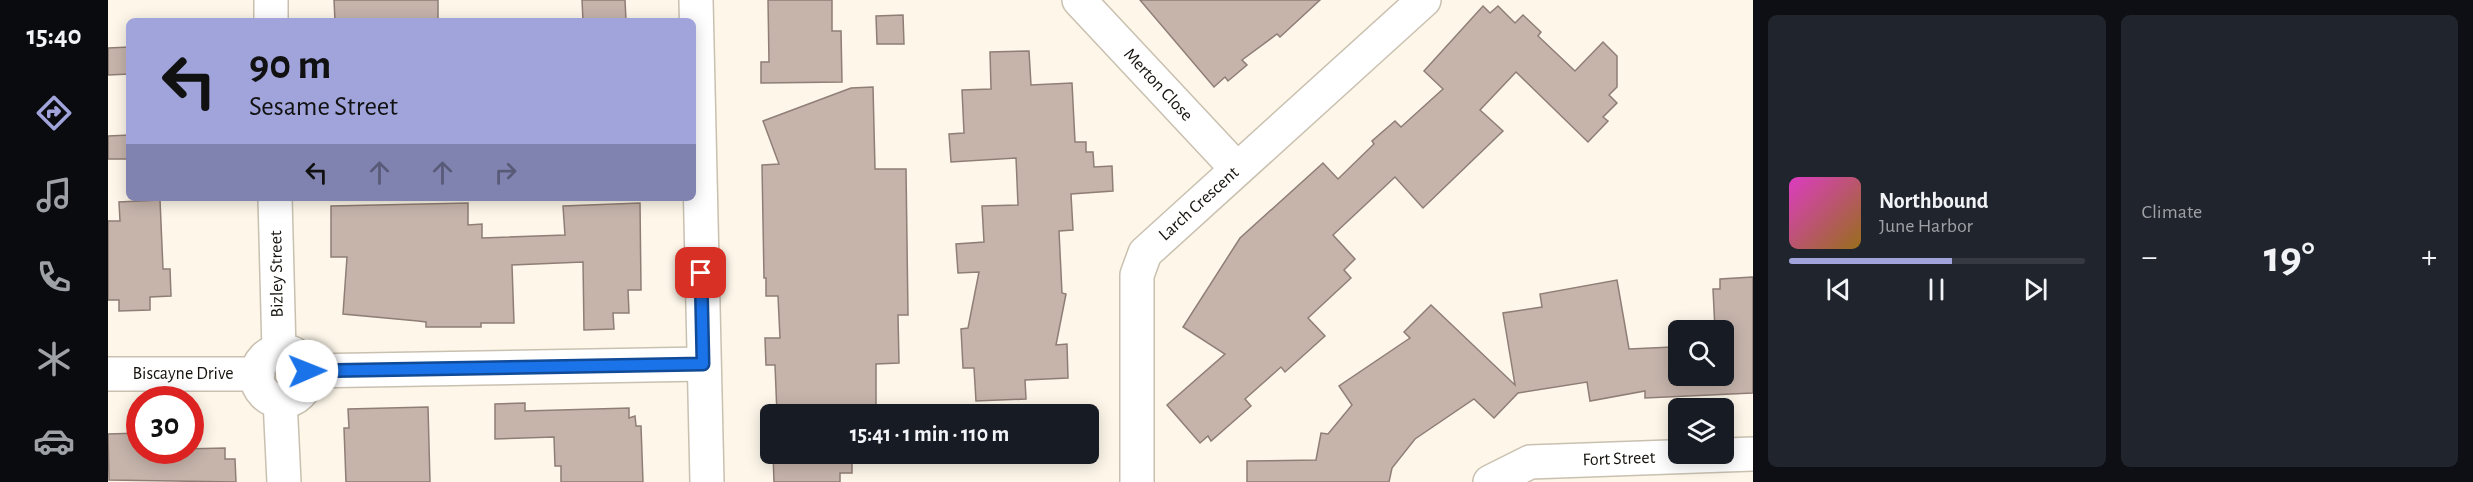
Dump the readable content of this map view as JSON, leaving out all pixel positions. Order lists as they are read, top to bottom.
{
  "streets": {
    "street": [
      "Merton Close",
      "Larch Crescent",
      "Bizley Street",
      "Biscayne Drive",
      "Fort Street"
    ]
  },
  "crossings": [
    ["Merton Close", "Larch Crescent"],
    ["Bizley Street", "Biscayne Drive"]
  ],
  "page": {
    "tabs": "15:40",
    "tile": "Climate",
    "turn": ["90 m", "Sesame Street"],
    "song": ["Northbound", "June Harbor"],
    "heat": ["−", "19°", "+"],
    "limit": "30",
    "trip": "15:41 · 1 min · 110 m"
  }
}
